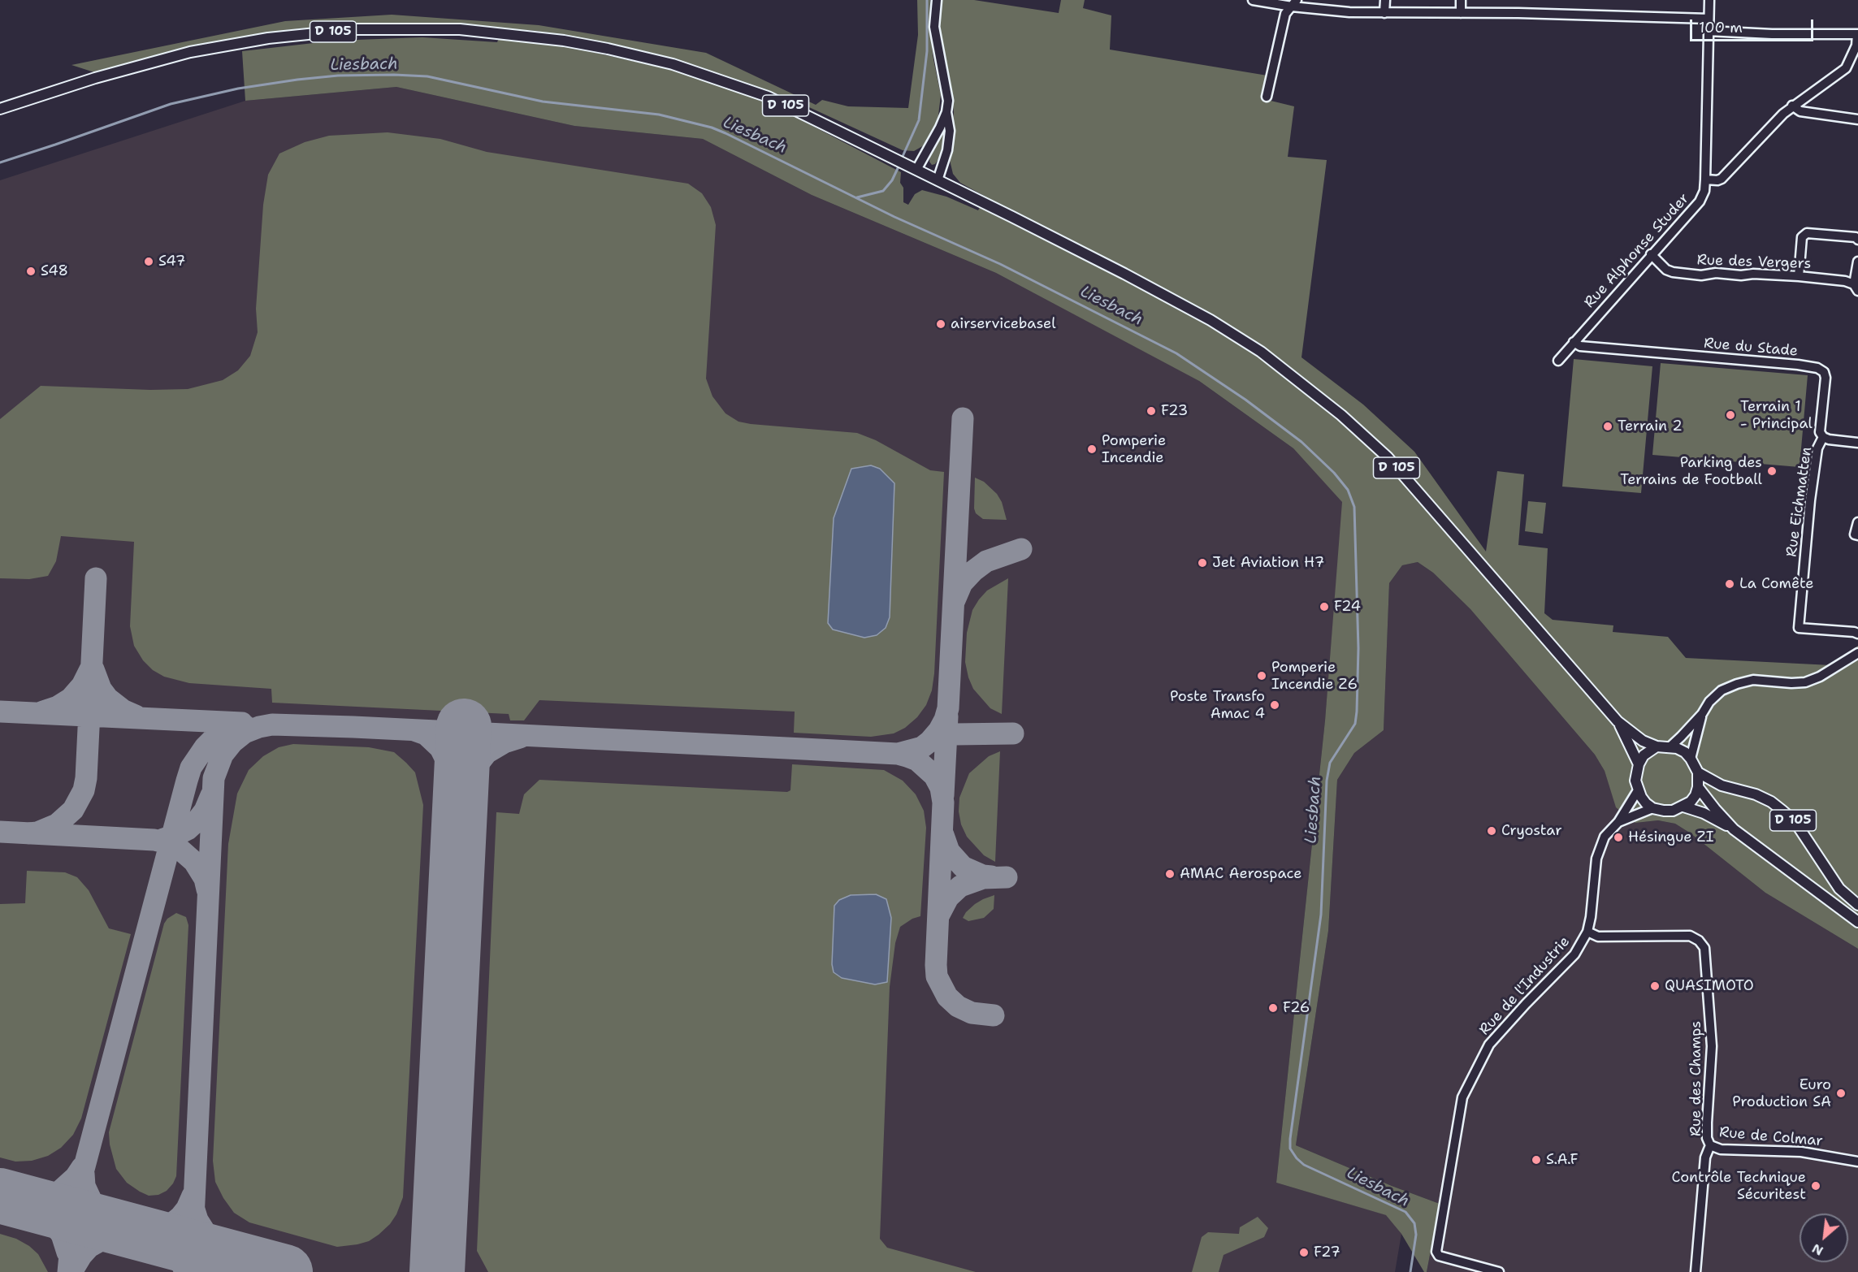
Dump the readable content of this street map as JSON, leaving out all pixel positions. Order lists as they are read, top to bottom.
{
  "streets": {
    "main road": ["D 105"],
    "street": [
      "Rue Alphonse Studer",
      "Rue des Vergers",
      "Rue du Stade",
      "Rue Eichmatten",
      "Rue de l'Industrie",
      "Rue des Champs",
      "Rue de Colmar"
    ]
  },
  "crossings": [
    ["D 105", "Rue de l'Industrie"],
    ["Rue Alphonse Studer", "Rue des Vergers"],
    ["Rue Alphonse Studer", "Rue du Stade"],
    ["Rue du Stade", "Rue Eichmatten"],
    ["Rue de l'Industrie", "Rue des Champs"],
    ["Rue des Champs", "Rue de Colmar"]
  ],
  "water": ["Liesbach"],
  "places": [
    "S47",
    "S48",
    "airservicebasel",
    "F23",
    "Terrain 1 - Principal",
    "Terrain 2",
    "Pomperie Incendie",
    "Parking des Terrains de Football",
    "Jet Aviation H7",
    "La Comête",
    "F24",
    "Pomperie Incendie Z6",
    "Poste Transfo Amac 4",
    "Cryostar",
    "Hésingue ZI",
    "AMAC Aerospace",
    "QUASIMOTO",
    "F26",
    "Euro Production SA",
    "S.A.F",
    "Contrôle Technique Sécuritest",
    "F27"
  ],
  "scale_bar": "100 m",
  "north": "bottom left"
}
